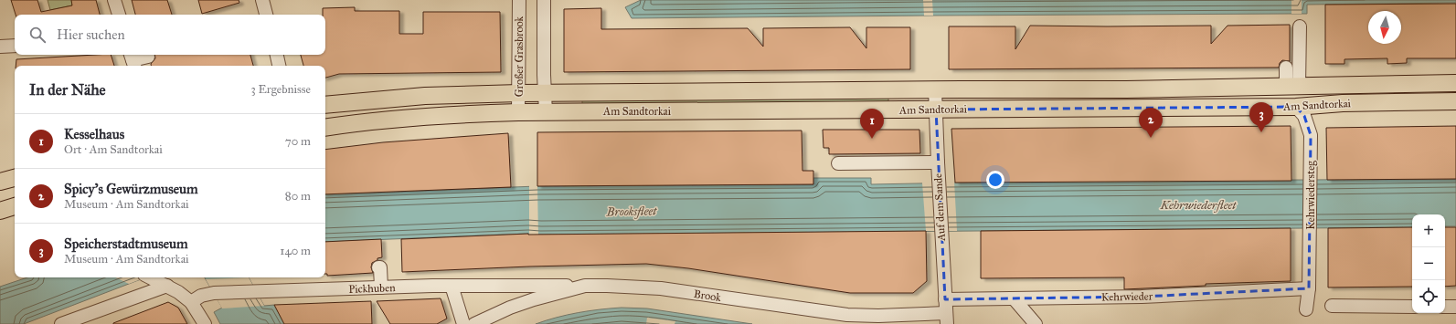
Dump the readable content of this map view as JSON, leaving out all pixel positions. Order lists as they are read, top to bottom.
{
  "streets": {
    "main road": ["Am Sandtorkai"],
    "street": [
      "Großer Grasbrook",
      "Kehrwiedersteg",
      "Auf dem Sande",
      "Pickhuben",
      "Brook",
      "Kehrwieder"
    ]
  },
  "crossings": [
    ["Großer Grasbrook", "Am Sandtorkai"],
    ["Am Sandtorkai", "Kehrwiedersteg"],
    ["Am Sandtorkai", "Auf dem Sande"],
    ["Kehrwiedersteg", "Kehrwieder"],
    ["Auf dem Sande", "Brook"],
    ["Auf dem Sande", "Kehrwieder"],
    ["Pickhuben", "Brook"]
  ],
  "water": ["Kehrwiederfleet", "Brooksfleet"],
  "north": "bottom",
  "page": {
    "search": "Hier suchen",
    "heading": ["In der Nähe", "3 Ergebnisse"],
    "pins": ["3", "2", "1"],
    "list": [
      {
        "mark": "1",
        "name": "Kesselhaus",
        "note": "Ort · Am Sandtorkai",
        "value": "70 m"
      },
      {
        "mark": "2",
        "name": "Spicy's Gewürzmuseum",
        "note": "Museum · Am Sandtorkai",
        "value": "80 m"
      },
      {
        "mark": "3",
        "name": "Speicherstadtmuseum",
        "note": "Museum · Am Sandtorkai",
        "value": "140 m"
      }
    ],
    "map_buttons": ["+", "−"]
  }
}
